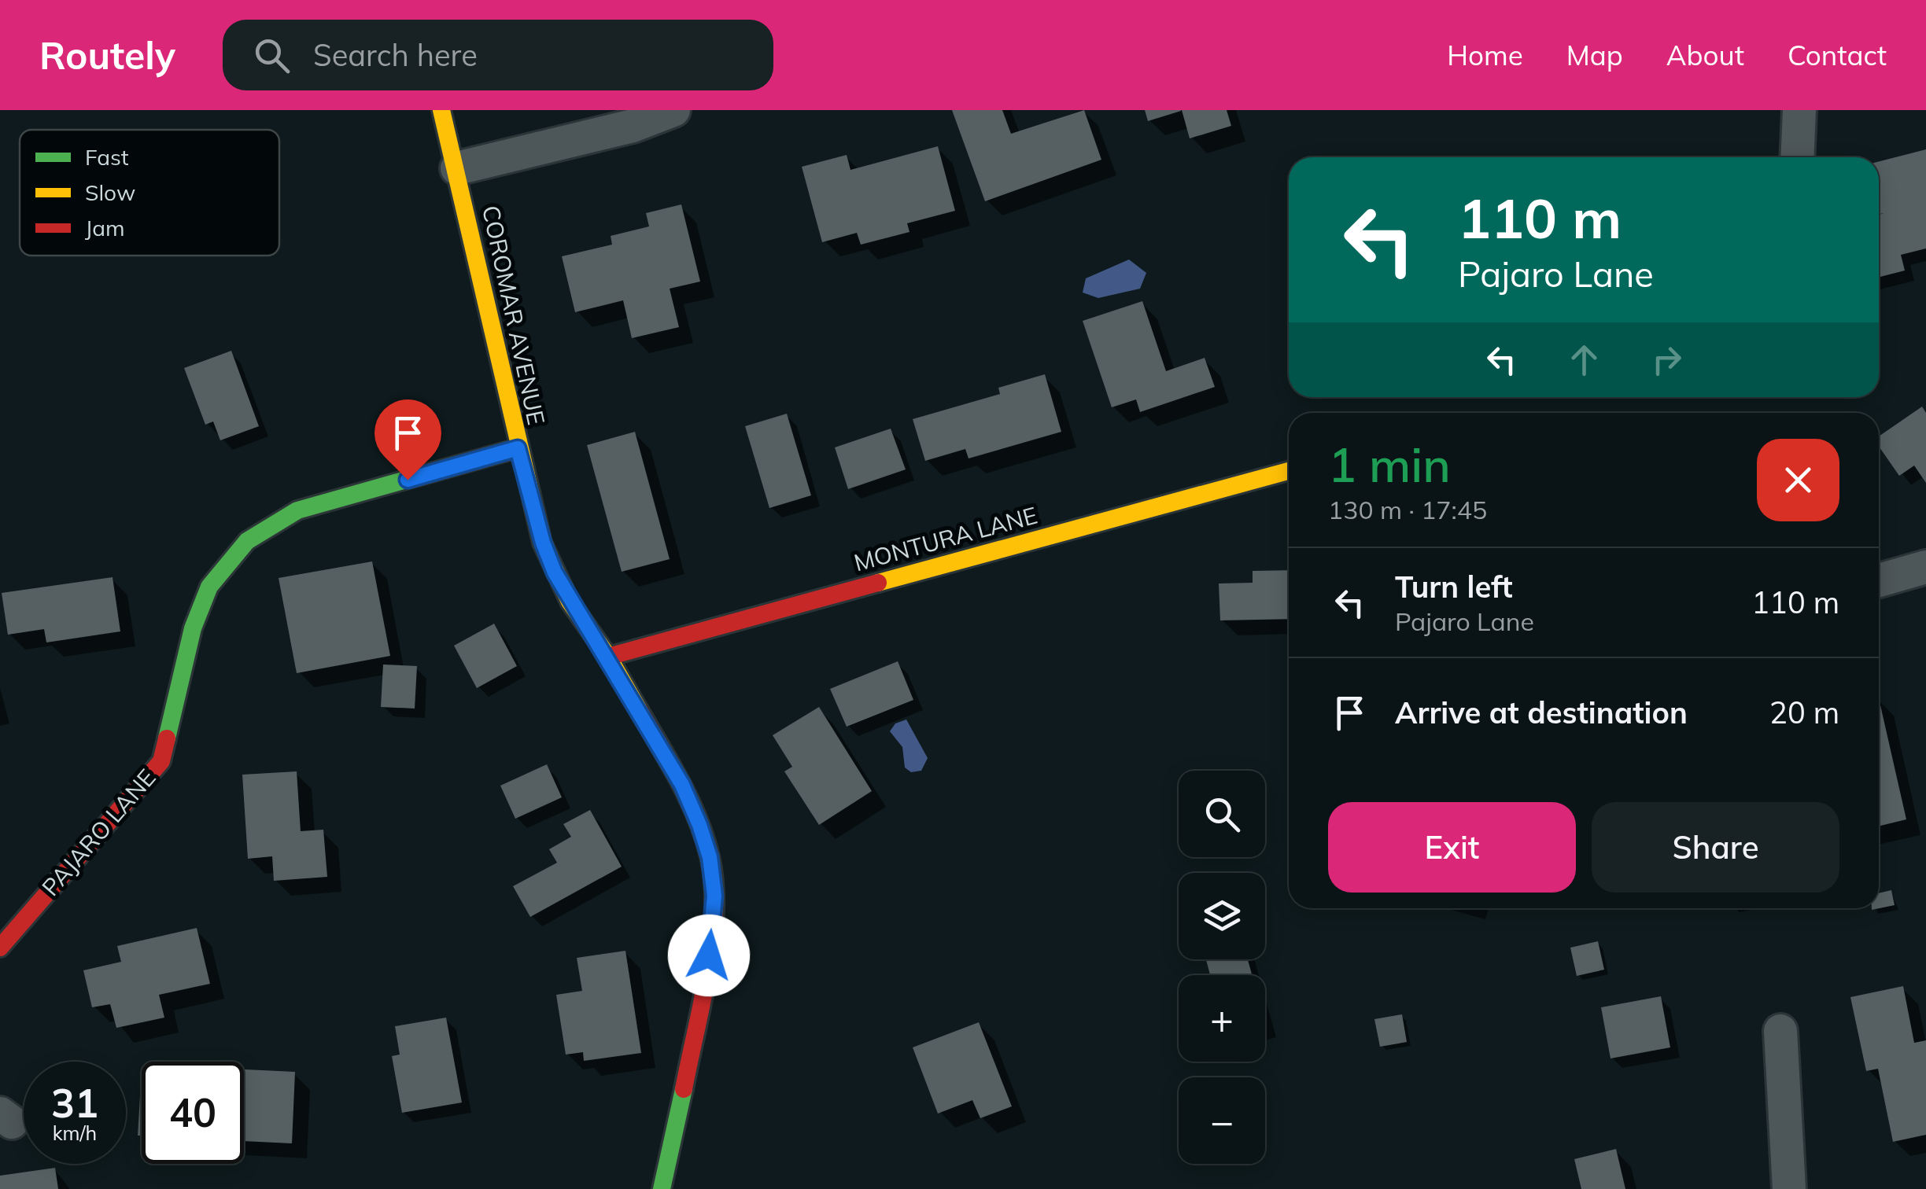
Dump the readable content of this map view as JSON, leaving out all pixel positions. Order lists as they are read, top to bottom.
{
  "streets": {
    "street": ["COROMAR AVENUE", "MONTURA LANE", "PAJARO LANE"]
  },
  "crossings": [
    ["COROMAR AVENUE", "MONTURA LANE"],
    ["COROMAR AVENUE", "PAJARO LANE"]
  ],
  "legend": ["Fast", "Slow", "Jam"],
  "page": {
    "header": "Routely",
    "search": "Search here",
    "nav": [
      "Home",
      "Map",
      "About",
      "Contact"
    ],
    "turn": ["110 m", "Pajaro Lane"],
    "heading": ["1 min", "130 m · 17:45"],
    "list": [
      {
        "name": "Turn left",
        "note": "Pajaro Lane",
        "value": "110 m"
      },
      {
        "name": "Arrive at destination",
        "value": "20 m"
      }
    ],
    "map_buttons": ["+", "−"],
    "buttons": ["Exit", "Share"],
    "speed": "31 km/h",
    "limit": "40"
  }
}
